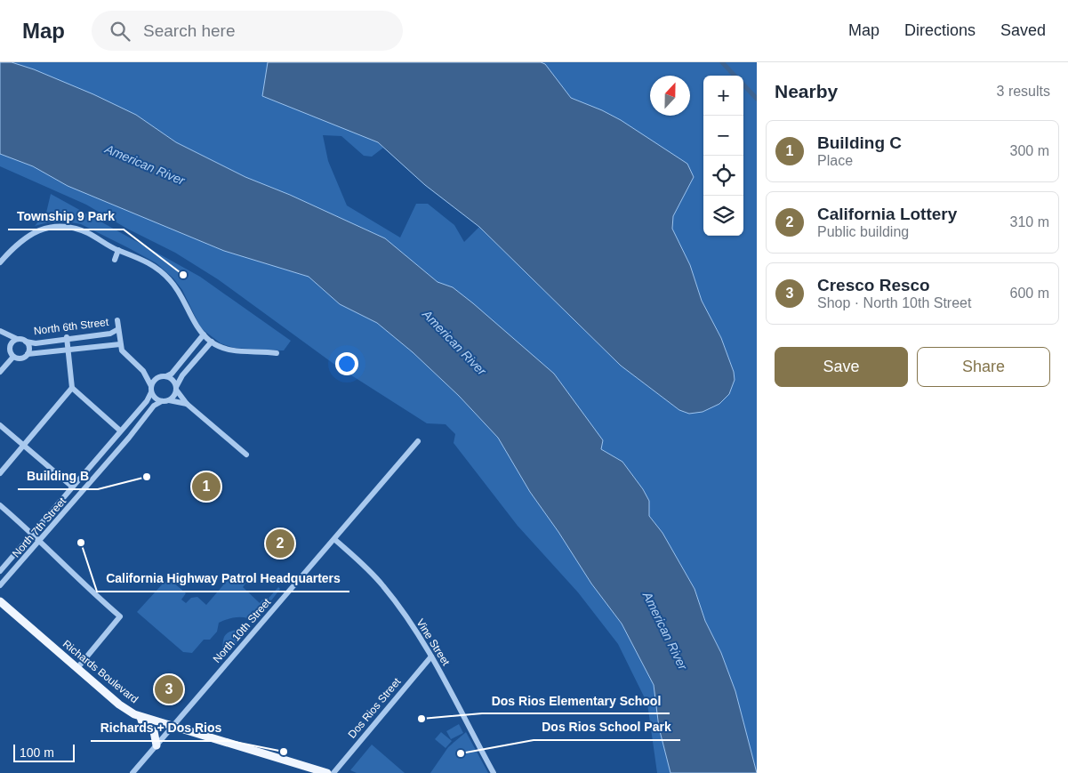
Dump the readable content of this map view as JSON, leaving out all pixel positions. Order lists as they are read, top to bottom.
{
  "streets": {
    "main road": ["Richards Boulevard"],
    "street": [
      "North 6th Street",
      "North 7th Street",
      "North 10th Street",
      "Vine Street",
      "Dos Rios Street"
    ]
  },
  "crossings": [
    ["North 10th Street", "Vine Street"],
    ["North 10th Street", "Richards Boulevard"],
    ["Vine Street", "Dos Rios Street"]
  ],
  "water": ["American River"],
  "places": [
    "Township 9 Park",
    "Building B",
    "California Highway Patrol Headquarters",
    "Dos Rios Elementary School",
    "Richards + Dos Rios",
    "Dos Rios School Park"
  ],
  "scale_bar": "100 m",
  "north": "top",
  "page": {
    "header": "Map",
    "search": "Search here",
    "nav": ["Map", "Directions", "Saved"],
    "heading": ["Nearby", "3 results"],
    "map_buttons": ["+", "−"],
    "list": [
      {
        "mark": "1",
        "name": "Building C",
        "note": "Place",
        "value": "300 m"
      },
      {
        "mark": "2",
        "name": "California Lottery",
        "note": "Public building",
        "value": "310 m"
      },
      {
        "mark": "3",
        "name": "Cresco Resco",
        "note": "Shop · North 10th Street",
        "value": "600 m"
      }
    ],
    "buttons": ["Save", "Share"],
    "pins": ["1", "2", "3"],
    "scale": "100 m"
  }
}
